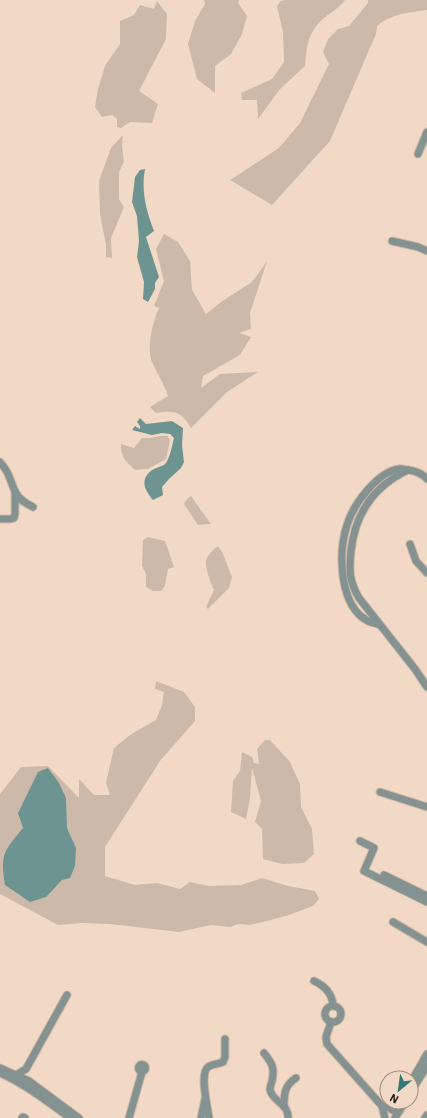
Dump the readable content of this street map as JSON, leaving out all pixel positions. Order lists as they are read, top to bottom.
{
  "north": "bottom left"
}
